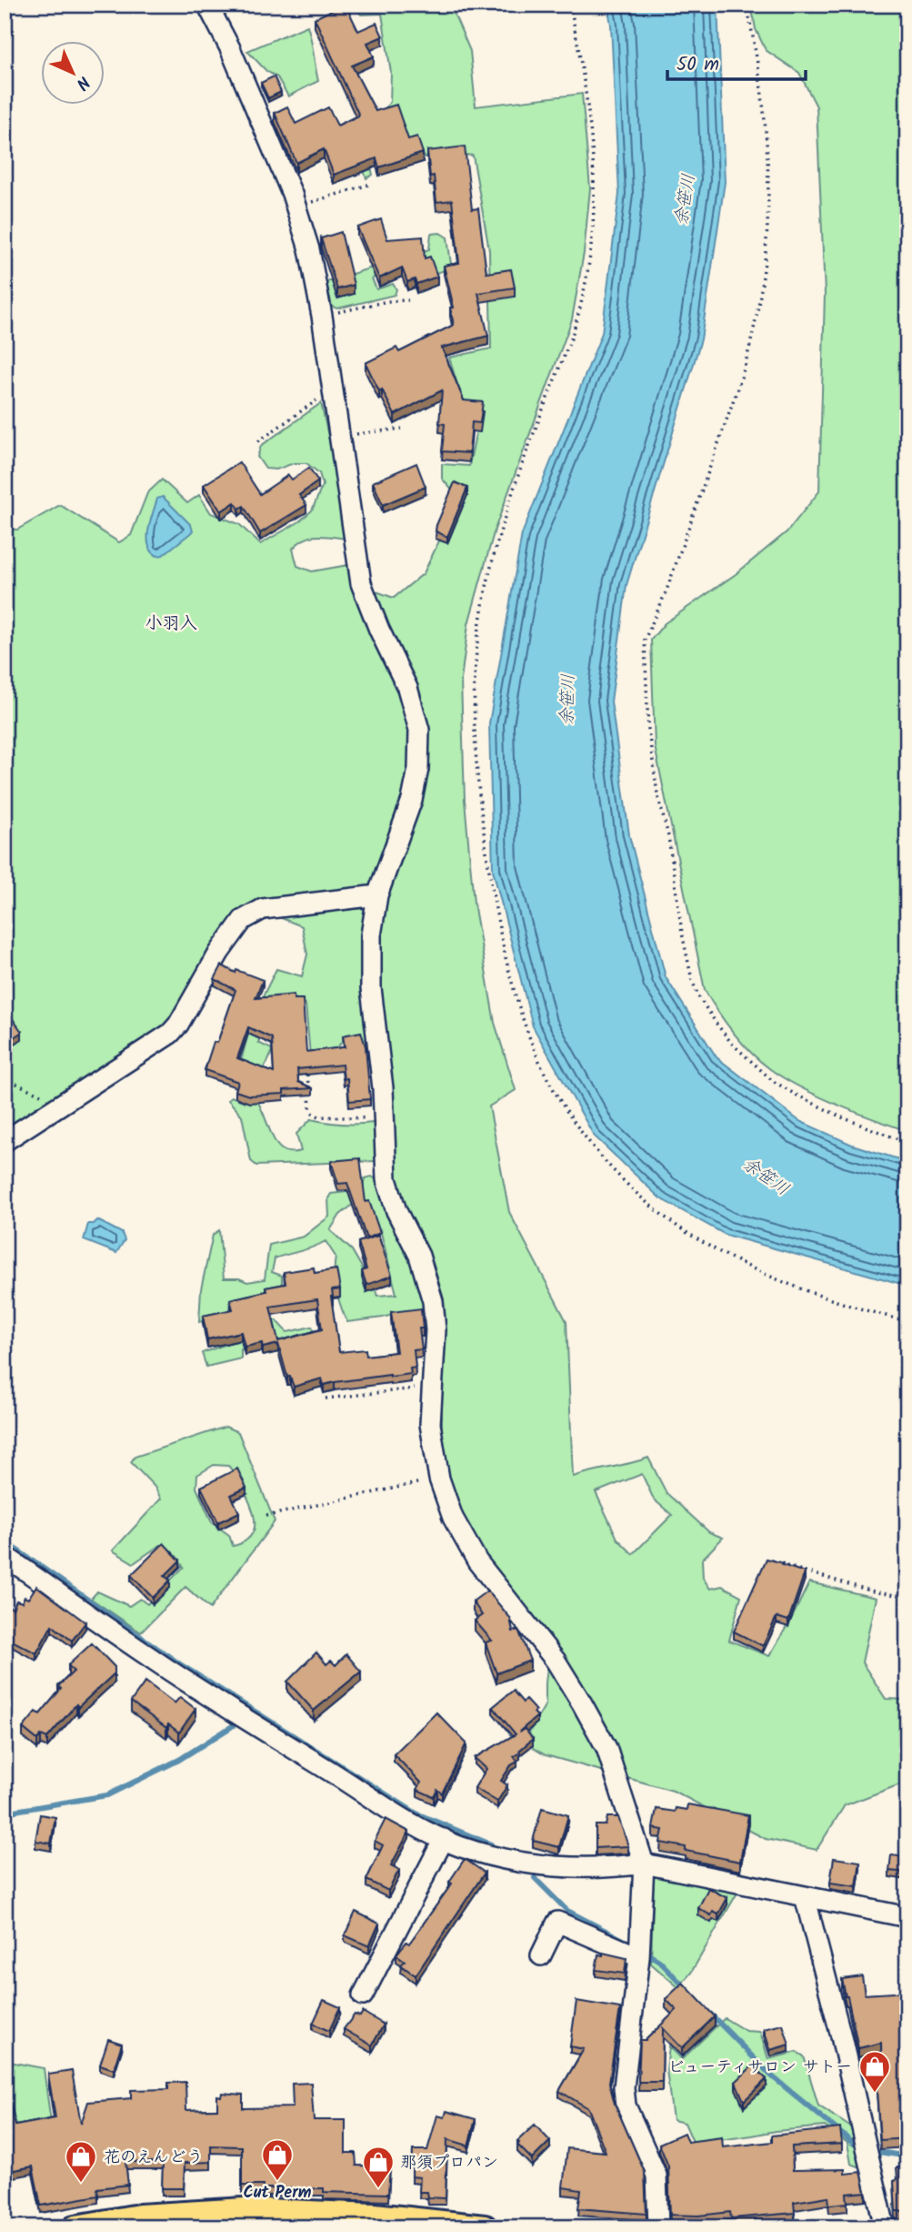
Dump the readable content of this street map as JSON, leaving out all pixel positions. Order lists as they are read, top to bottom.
{
  "districts": ["小羽入"],
  "water": ["余笹川"],
  "places": {
    "shop": [
      "ビューティサロン サトー",
      "Cut Perm",
      "花のえんどう",
      "那須プロパン"
    ]
  },
  "scale_bar": "50 m",
  "north": "bottom right"
}
